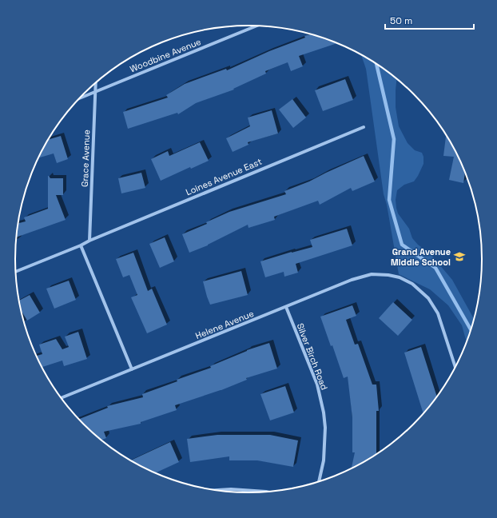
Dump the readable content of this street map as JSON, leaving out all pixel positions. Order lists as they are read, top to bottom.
{
  "streets": {
    "street": [
      "Woodbine Avenue",
      "Grace Avenue",
      "Loines Avenue East",
      "Helene Avenue",
      "Silver Birch Road"
    ]
  },
  "crossings": [
    ["Woodbine Avenue", "Grace Avenue"],
    ["Grace Avenue", "Loines Avenue East"],
    ["Helene Avenue", "Silver Birch Road"]
  ],
  "places": {
    "school or university": ["Grand Avenue Middle School"]
  },
  "scale_bar": "50 m"
}
